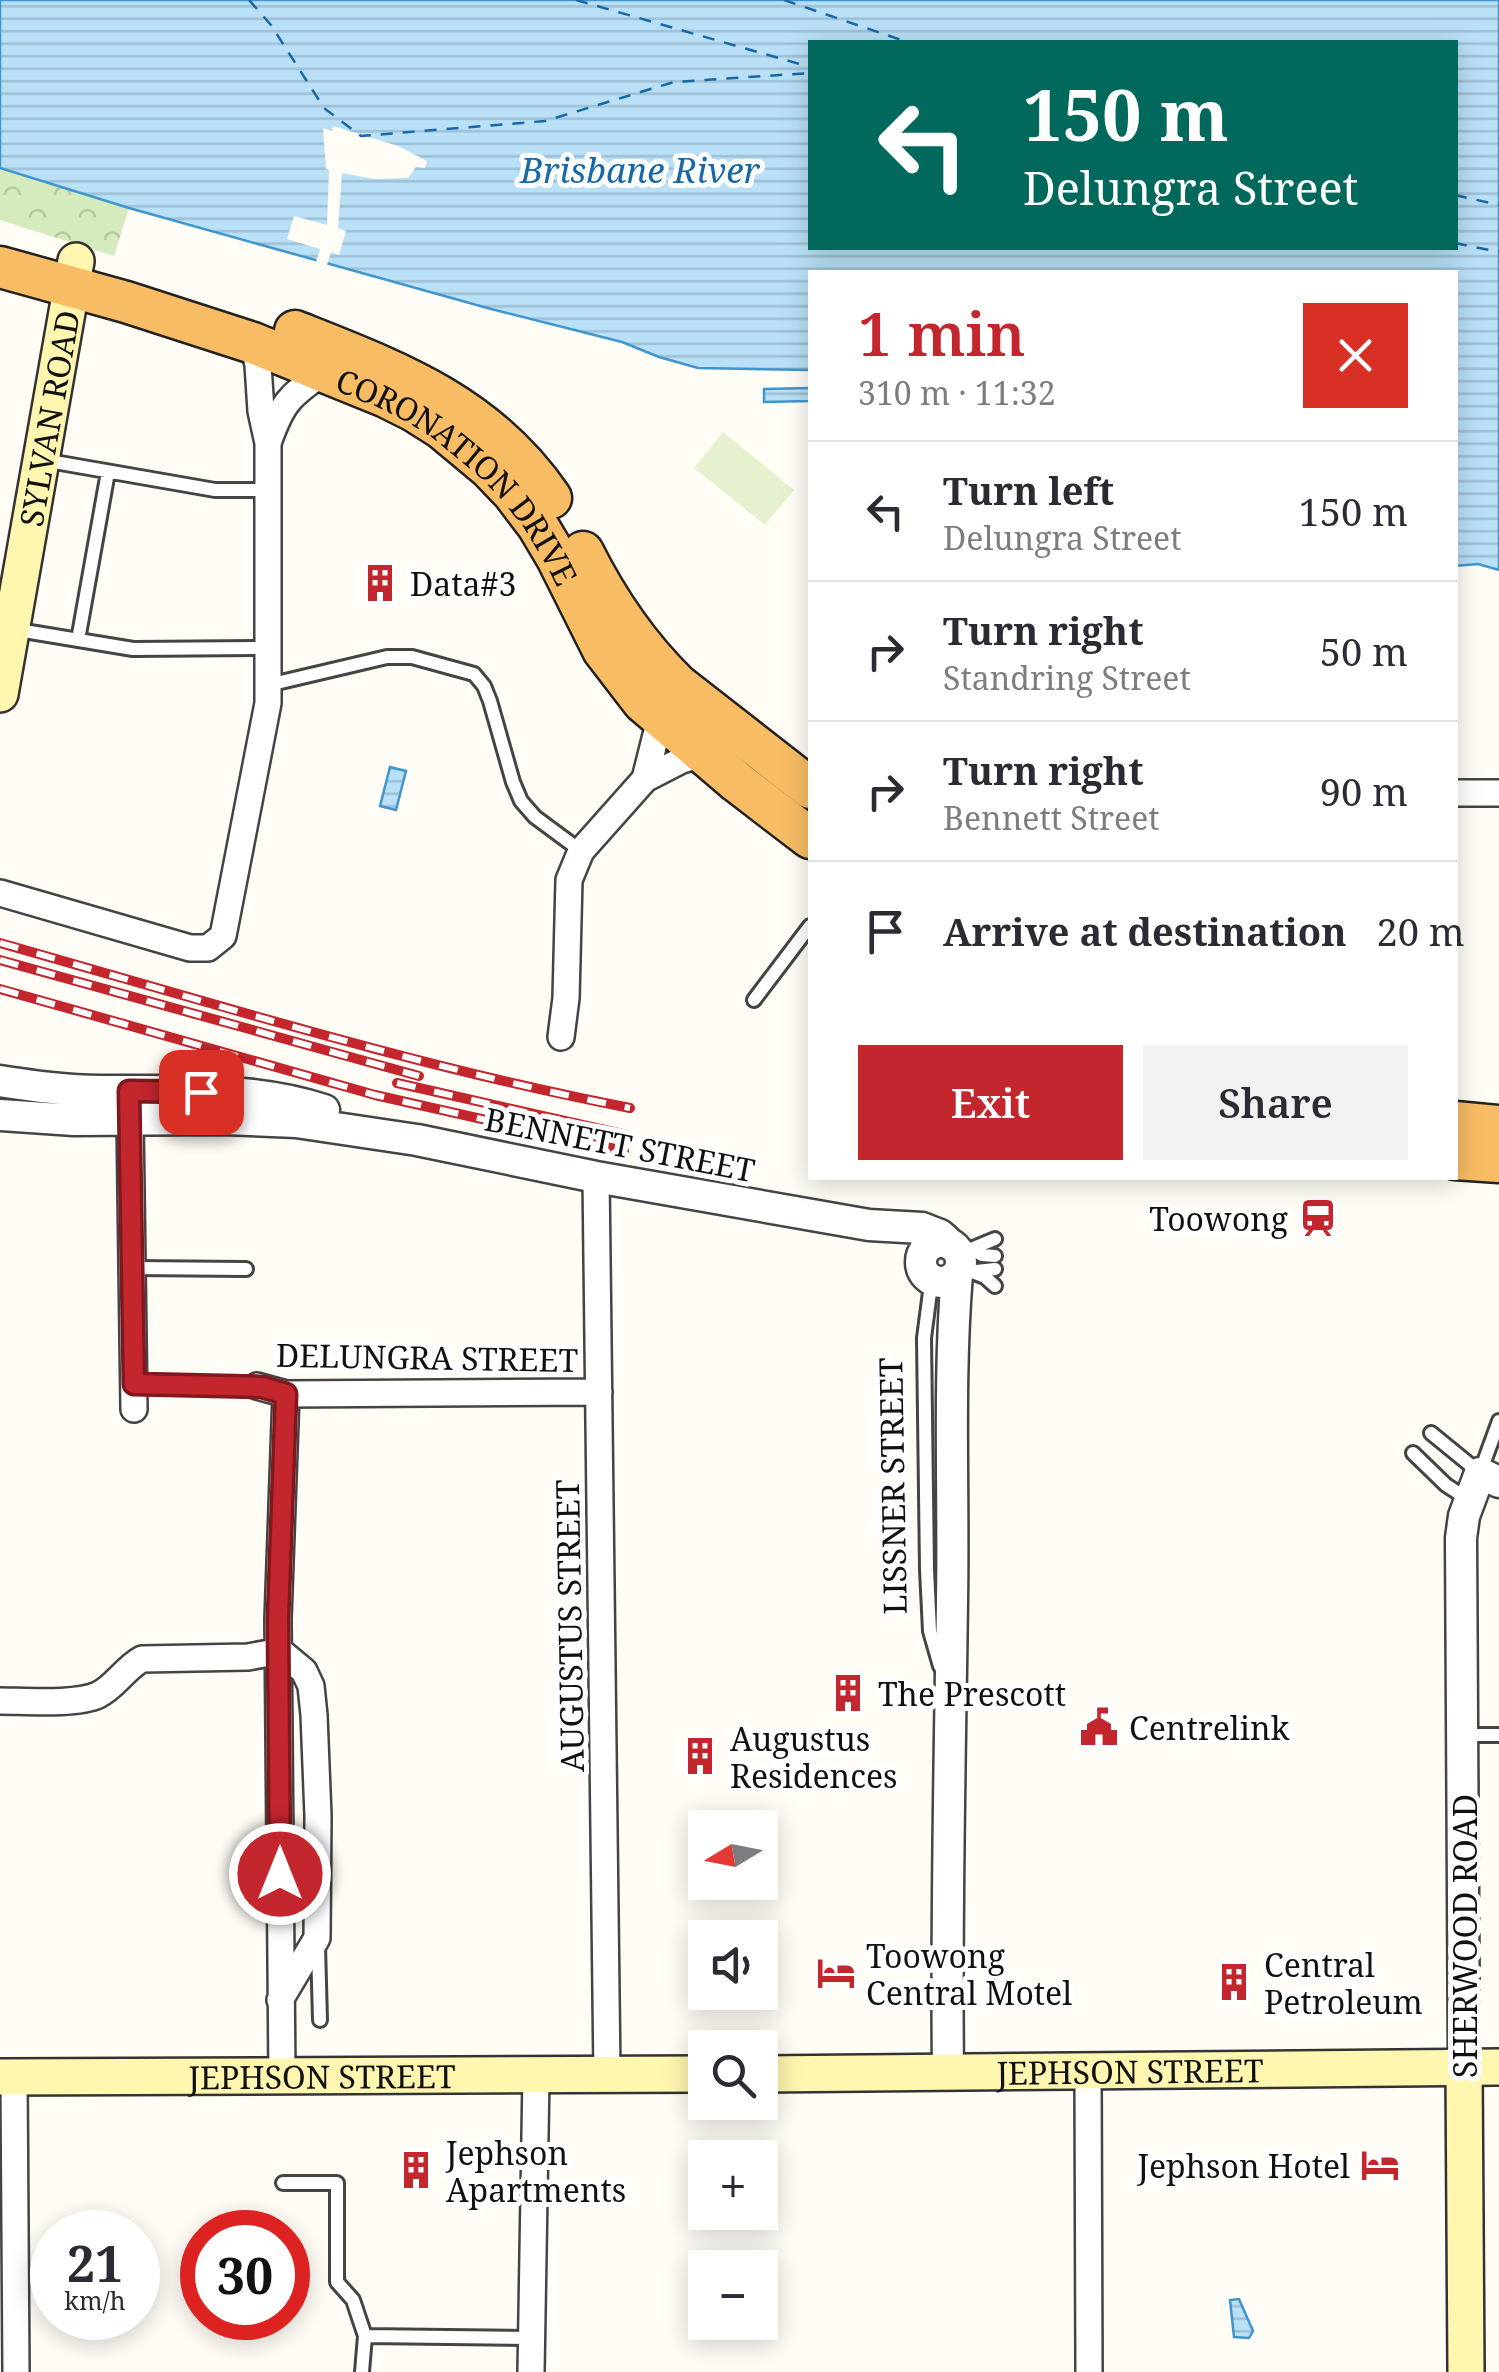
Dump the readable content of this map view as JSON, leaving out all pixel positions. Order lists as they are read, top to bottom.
{
  "streets": {
    "highway": ["CORONATION DRIVE"],
    "main road": ["SYLVAN ROAD", "SHERWOOD ROAD", "JEPHSON STREET"],
    "street": [
      "BENNETT STREET",
      "DELUNGRA STREET",
      "LISSNER STREET",
      "AUGUSTUS STREET"
    ]
  },
  "crossings": [
    ["SYLVAN ROAD", "CORONATION DRIVE"],
    ["BENNETT STREET", "LISSNER STREET"],
    ["BENNETT STREET", "AUGUSTUS STREET"],
    ["DELUNGRA STREET", "AUGUSTUS STREET"],
    ["LISSNER STREET", "JEPHSON STREET"],
    ["AUGUSTUS STREET", "JEPHSON STREET"],
    ["SHERWOOD ROAD", "JEPHSON STREET"]
  ],
  "water": ["Brisbane River"],
  "places": {
    "building": [
      "Data#3",
      "The Prescott",
      "Augustus Residences",
      "Central Petroleum",
      "Jephson Apartments"
    ],
    "station": ["Toowong"],
    "public building": ["Centrelink"],
    "hotel": ["Toowong Central Motel", "Jephson Hotel"]
  },
  "north": "left",
  "page": {
    "turn": ["150 m", "Delungra Street"],
    "heading": ["1 min", "310 m · 11:32"],
    "list": [
      {
        "name": "Turn left",
        "note": "Delungra Street",
        "value": "150 m"
      },
      {
        "name": "Turn right",
        "note": "Standring Street",
        "value": "50 m"
      },
      {
        "name": "Turn right",
        "note": "Bennett Street",
        "value": "90 m"
      },
      {
        "name": "Arrive at destination",
        "value": "20 m"
      }
    ],
    "buttons": ["Exit", "Share"],
    "map_buttons": ["+", "−"],
    "speed": "21 km/h",
    "limit": "30"
  }
}
